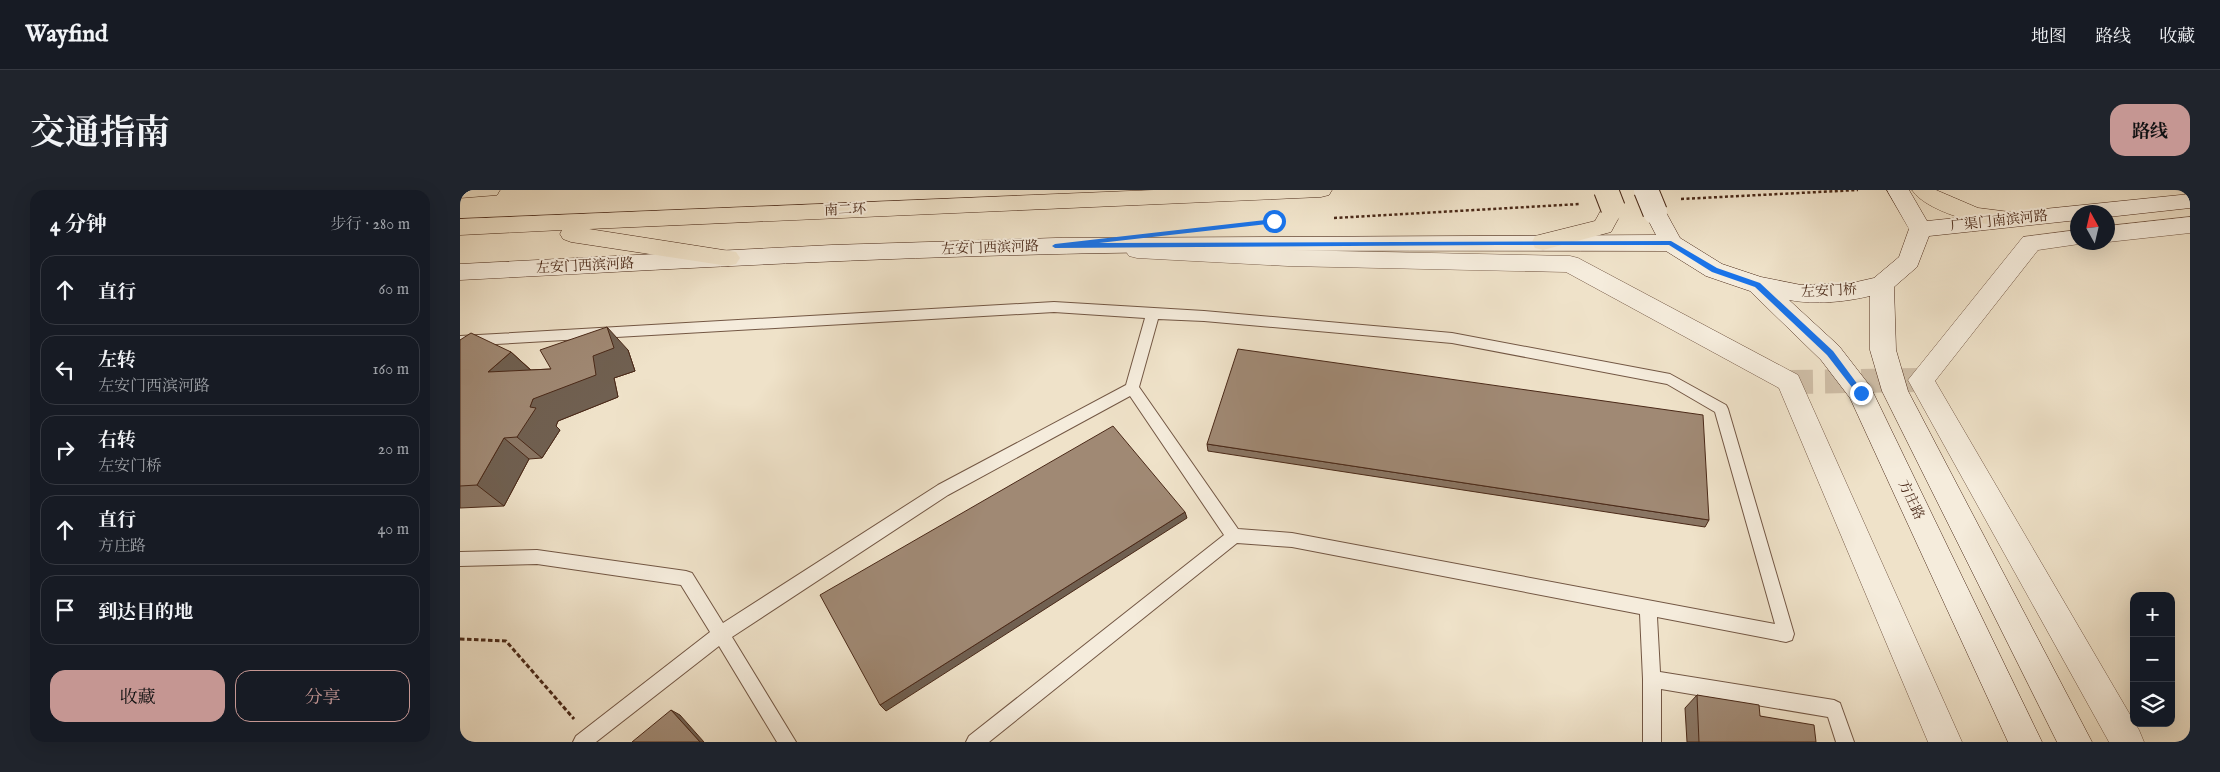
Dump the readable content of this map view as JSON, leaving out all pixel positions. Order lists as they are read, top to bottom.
{
  "streets": {
    "highway": ["南二环"],
    "street": [
      "广渠门南滨河路",
      "左安门西滨河路",
      "左安门桥",
      "方庄路"
    ]
  },
  "crossings": [
    ["广渠门南滨河路", "左安门桥"],
    ["左安门西滨河路", "左安门桥"],
    ["左安门桥", "方庄路"]
  ],
  "north": "top",
  "page": {
    "header": "Wayfind",
    "nav": ["地图", "路线", "收藏"],
    "title": "交通指南",
    "buttons": [
      "路线",
      ["收藏", "分享"]
    ],
    "heading": ["4 分钟", "步行 · 280 m"],
    "list": [
      ["直行", "60 m"],
      ["左转", "左安门西滨河路", "160 m"],
      ["右转", "左安门桥", "20 m"],
      ["直行", "方庄路", "40 m"],
      "到达目的地"
    ],
    "map_buttons": ["+", "−"]
  }
}
